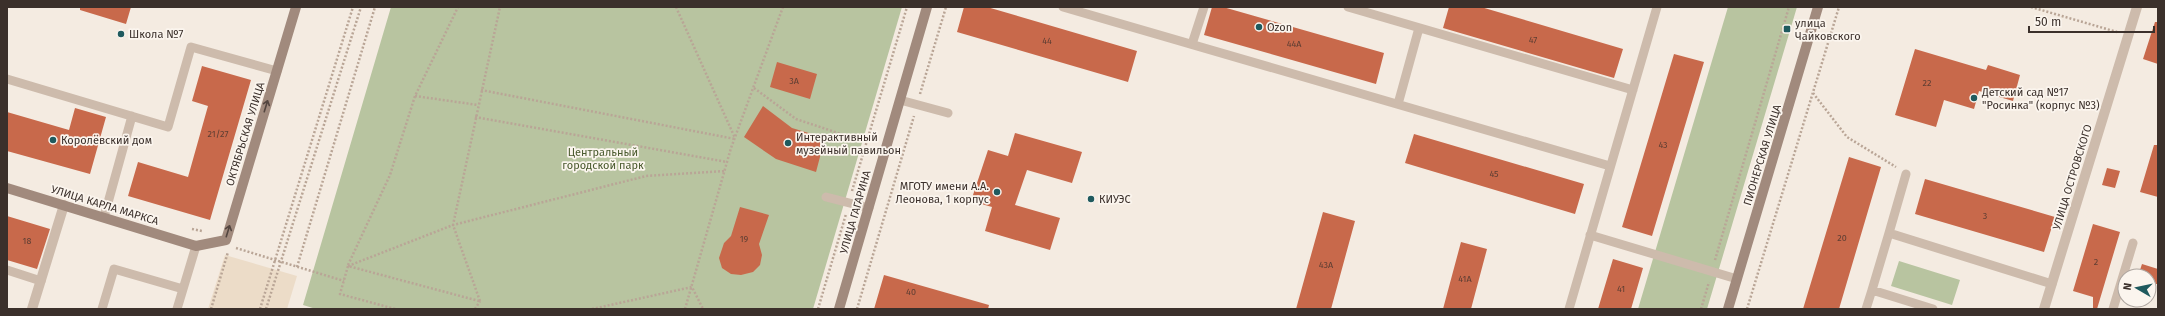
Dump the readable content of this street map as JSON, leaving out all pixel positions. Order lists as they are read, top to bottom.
{
  "streets": {
    "street": [
      "ОКТЯБРЬСКАЯ УЛИЦА",
      "ПИОНЕРСКАЯ УЛИЦА",
      "УЛИЦА ОСТРОВСКОГО",
      "УЛИЦА КАРЛА МАРКСА",
      "УЛИЦА ГАГАРИНА"
    ]
  },
  "crossings": [
    ["ОКТЯБРЬСКАЯ УЛИЦА", "УЛИЦА КАРЛА МАРКСА"]
  ],
  "one_way": ["ОКТЯБРЬСКАЯ УЛИЦА"],
  "parks": ["Центральный городской парк"],
  "places": {
    "other": [
      "Ozon",
      "Школа №7",
      "Детский сад №17 \"Росинка\" (корпус №3)",
      "Королёвский дом",
      "Интерактивный музейный павильон",
      "МГОТУ имени А.А. Леонова, 1 корпус",
      "КИУЭС"
    ],
    "transit": ["улица Чайковского"]
  },
  "house_numbers": [
    "47",
    "44",
    "44А",
    "3А",
    "22",
    "21/27",
    "43",
    "45",
    "3",
    "20",
    "19",
    "18",
    "2",
    "43А",
    "41А",
    "41",
    "40"
  ],
  "scale_bar": "50 m",
  "north": "left"
}
